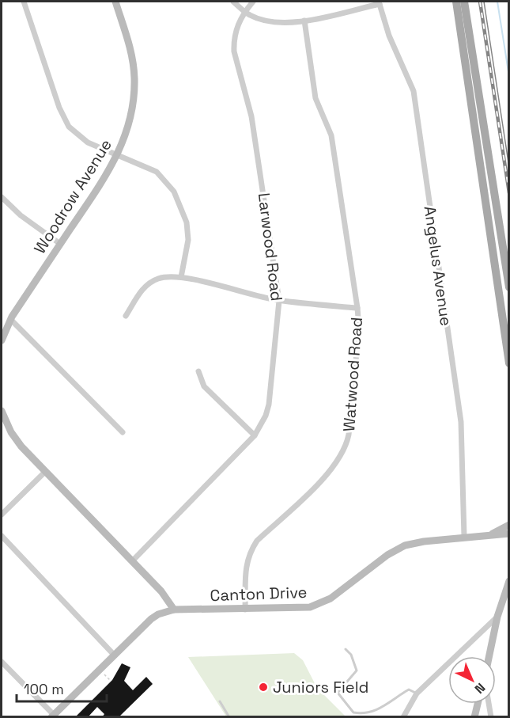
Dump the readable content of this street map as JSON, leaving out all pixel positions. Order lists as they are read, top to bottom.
{
  "streets": {
    "street": [
      "Woodrow Avenue",
      "Larwood Road",
      "Angelus Avenue",
      "Watwood Road",
      "Canton Drive"
    ]
  },
  "crossings": [
    ["Angelus Avenue", "Canton Drive"],
    ["Watwood Road", "Canton Drive"]
  ],
  "places": ["Juniors Field"],
  "scale_bar": "100 m",
  "north": "bottom right"
}
